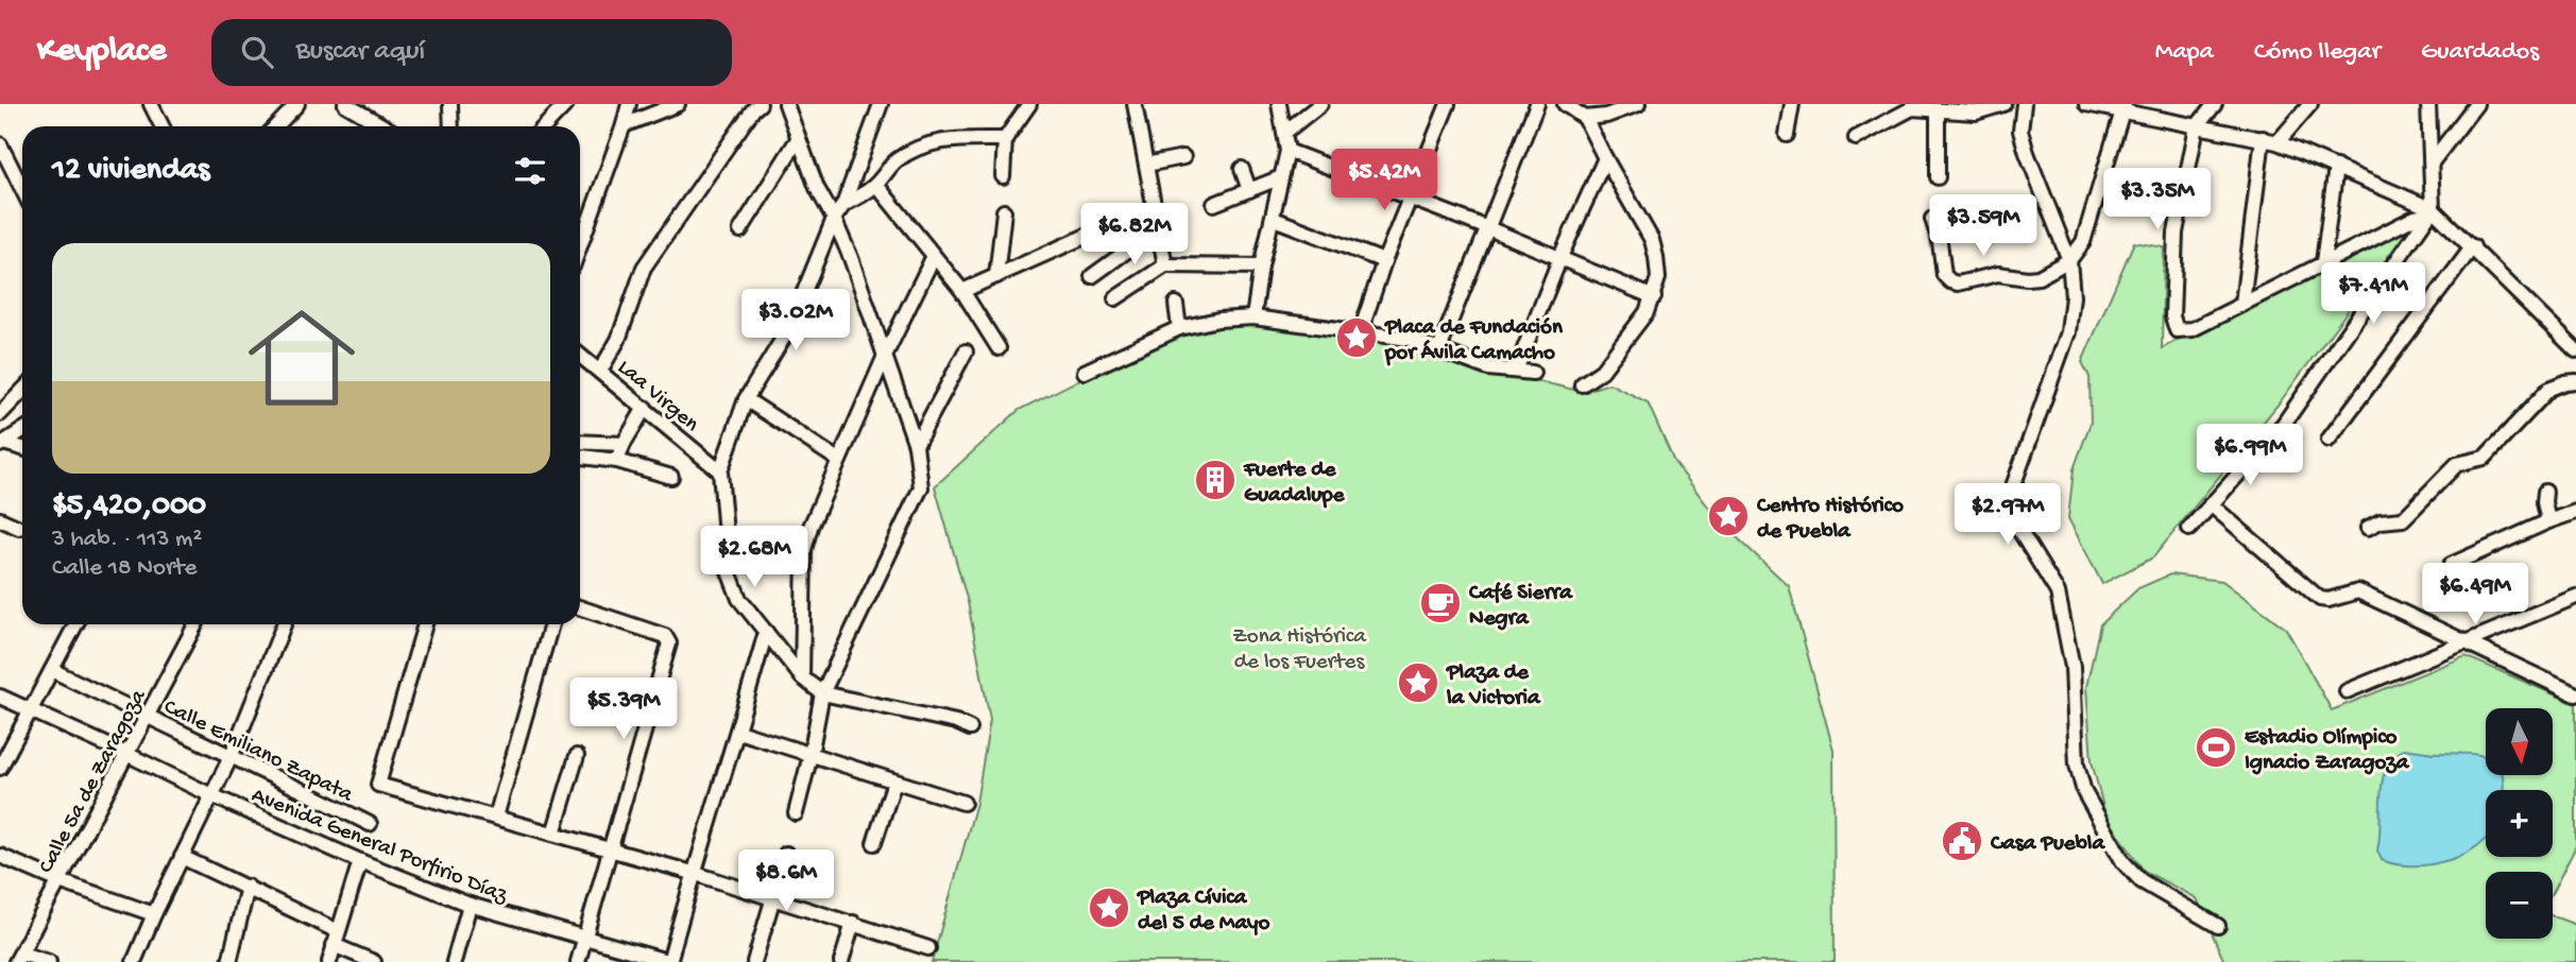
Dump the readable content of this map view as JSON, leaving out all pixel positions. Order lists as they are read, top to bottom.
{
  "streets": {
    "street": [
      "Laa Virgen",
      "Calle Emiliano Zapata",
      "Calle 5a de Zaragoza",
      "Avenida General Porfirio Díaz"
    ]
  },
  "crossings": [
    ["Calle Emiliano Zapata", "Calle 5a de Zaragoza"],
    ["Calle 5a de Zaragoza", "Avenida General Porfirio Díaz"]
  ],
  "parks": ["Zona Histórica de los Fuertes"],
  "places": {
    "place": [
      "Placa de Fundación por Ávila Camacho",
      "Centro Histórico de Puebla",
      "Plaza de la Victoria",
      "Plaza Cívica del 5 de Mayo"
    ],
    "building": ["Fuerte de Guadalupe"],
    "cafe": ["Café Sierra Negra"],
    "sports": ["Estadio Olímpico Ignacio Zaragoza"],
    "public building": ["Casa Puebla"]
  },
  "north": "bottom",
  "page": {
    "header": "Keyplace",
    "search": "Buscar aquí",
    "nav": ["Mapa", "Cómo llegar", "Guardados"],
    "heading": "12 viviendas",
    "price": [
      "$5.42M",
      "$3.35M",
      "$3.59M",
      "$6.82M",
      "$7.41M",
      "$3.02M",
      "$6.99M",
      "$2.97M",
      "$2.68M",
      "$6.49M",
      "$5.39M",
      "$8.6M"
    ],
    "list": [
      {
        "name": "$5,420,000",
        "note": "3 hab. · 113 m² · Calle 18 Norte"
      }
    ],
    "map_buttons": ["+", "−"]
  }
}
